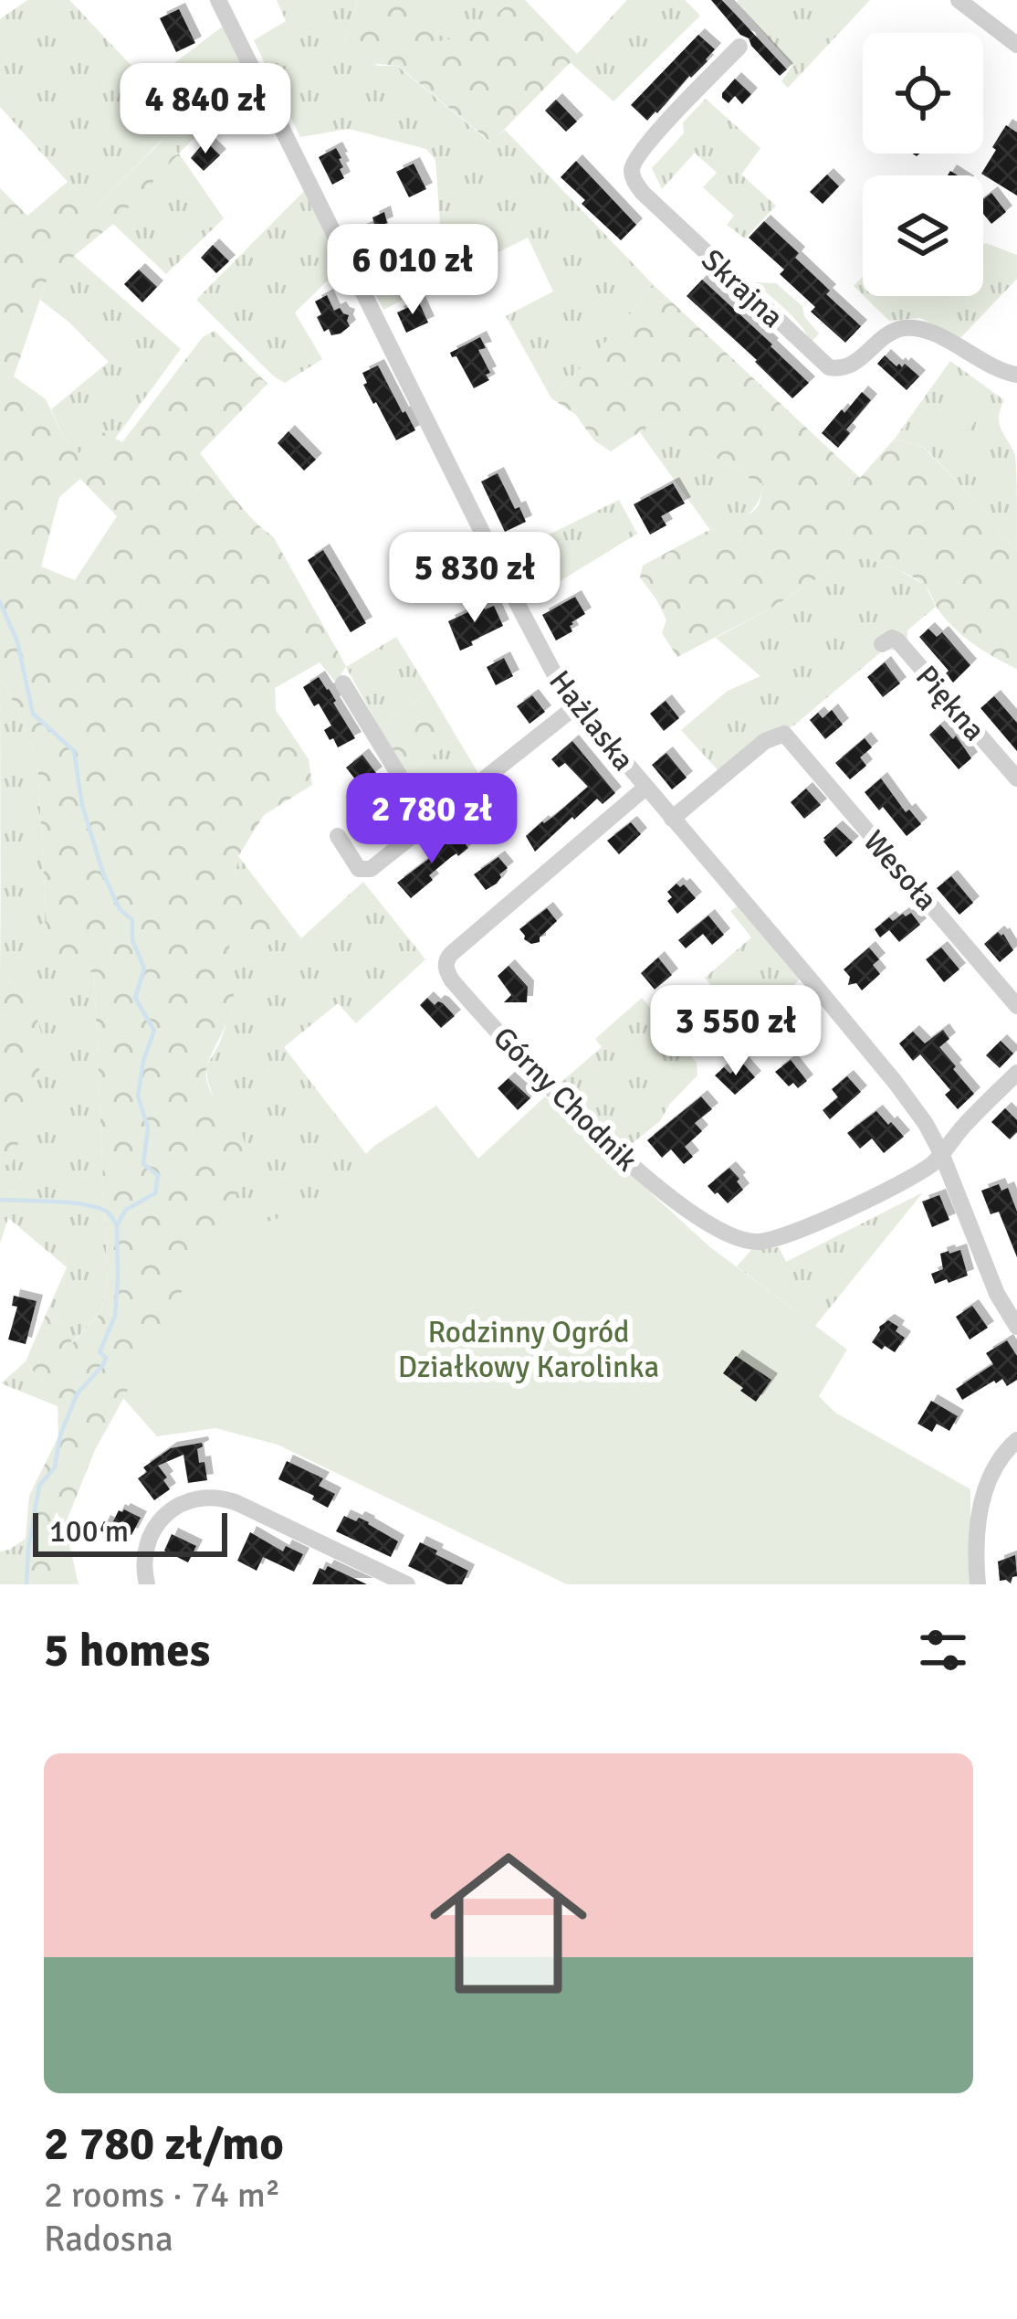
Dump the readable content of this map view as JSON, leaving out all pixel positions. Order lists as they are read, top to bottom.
{
  "streets": {
    "street": [
      "Skrajna",
      "Piękna",
      "Hażlaska",
      "Wesoła",
      "Górny Chodnik"
    ]
  },
  "crossings": [
    ["Hażlaska", "Wesoła"],
    ["Hażlaska", "Górny Chodnik"]
  ],
  "parks": ["Rodzinny Ogród Działkowy Karolinka"],
  "scale_bar": "100 m",
  "page": {
    "price": [
      "4 840 zł",
      "6 010 zł",
      "5 830 zł",
      "2 780 zł",
      "3 550 zł"
    ],
    "scale": "100 m",
    "heading": "5 homes",
    "list": [
      {
        "name": "2 780 zł/mo",
        "note": "2 rooms · 74 m² · Radosna"
      }
    ]
  }
}
